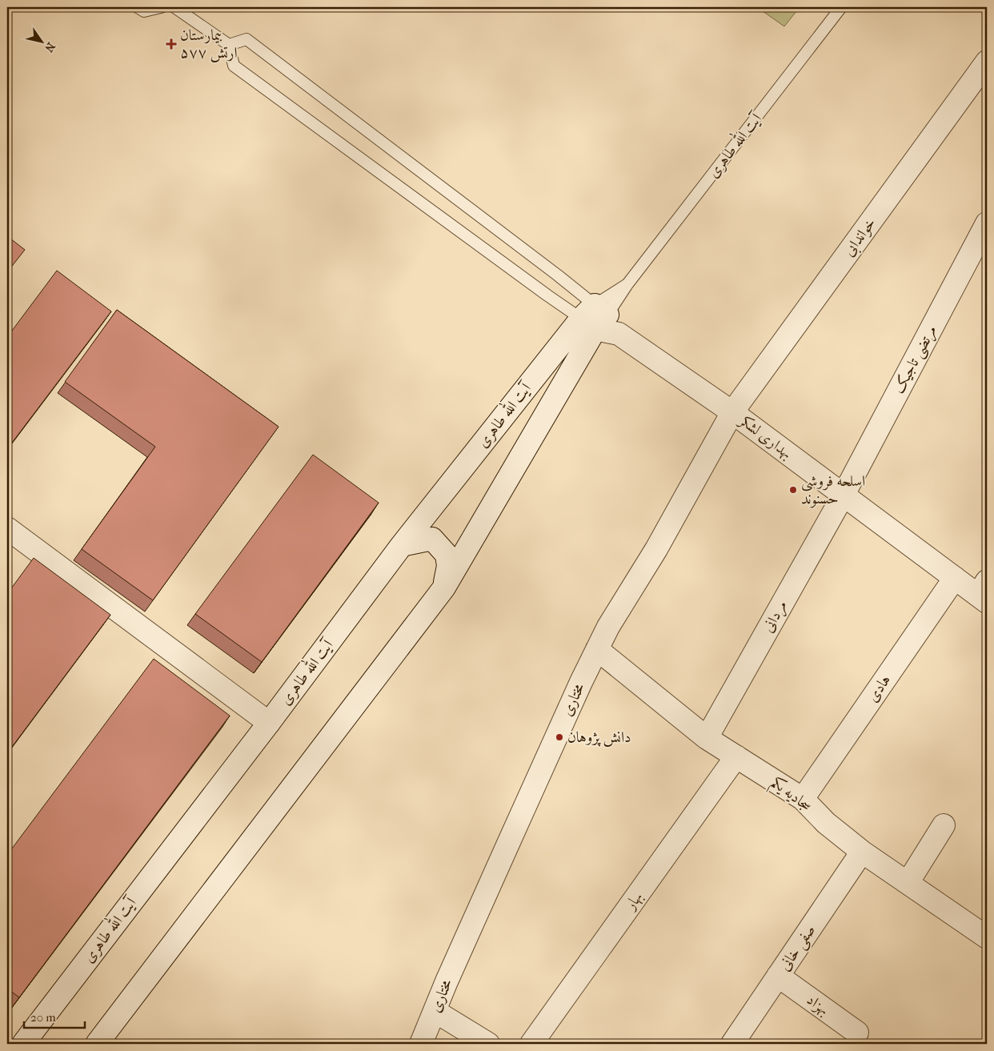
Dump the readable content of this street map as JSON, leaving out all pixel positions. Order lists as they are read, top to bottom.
{
  "streets": {
    "street": [
      "آیت الله طاهری",
      "خواندابی",
      "مرتضی تاجیک",
      "بهداری لشکر",
      "مردانی",
      "هادی",
      "مختاری",
      "سجادیه یکم",
      "بهار",
      "صفی خانی",
      "بهزاد"
    ]
  },
  "crossings": [
    ["آیت الله طاهری", "بهداری لشکر"],
    ["خواندابی", "بهداری لشکر"],
    ["خواندابی", "مختاری"],
    ["مرتضی تاجیک", "بهداری لشکر"],
    ["مرتضی تاجیک", "مردانی"],
    ["بهداری لشکر", "مردانی"],
    ["بهداری لشکر", "هادی"],
    ["بهداری لشکر", "مختاری"],
    ["مردانی", "سجادیه یکم"],
    ["هادی", "سجادیه یکم"],
    ["مختاری", "سجادیه یکم"],
    ["سجادیه یکم", "بهار"],
    ["سجادیه یکم", "صفی خانی"],
    ["صفی خانی", "بهزاد"]
  ],
  "places": {
    "health": ["بیمارستان ۵۷۷ ارتش"],
    "other": ["اسلحه فروشی حسنوند", "دانش پژوهان"]
  },
  "scale_bar": "20 m",
  "north": "bottom right"
}
